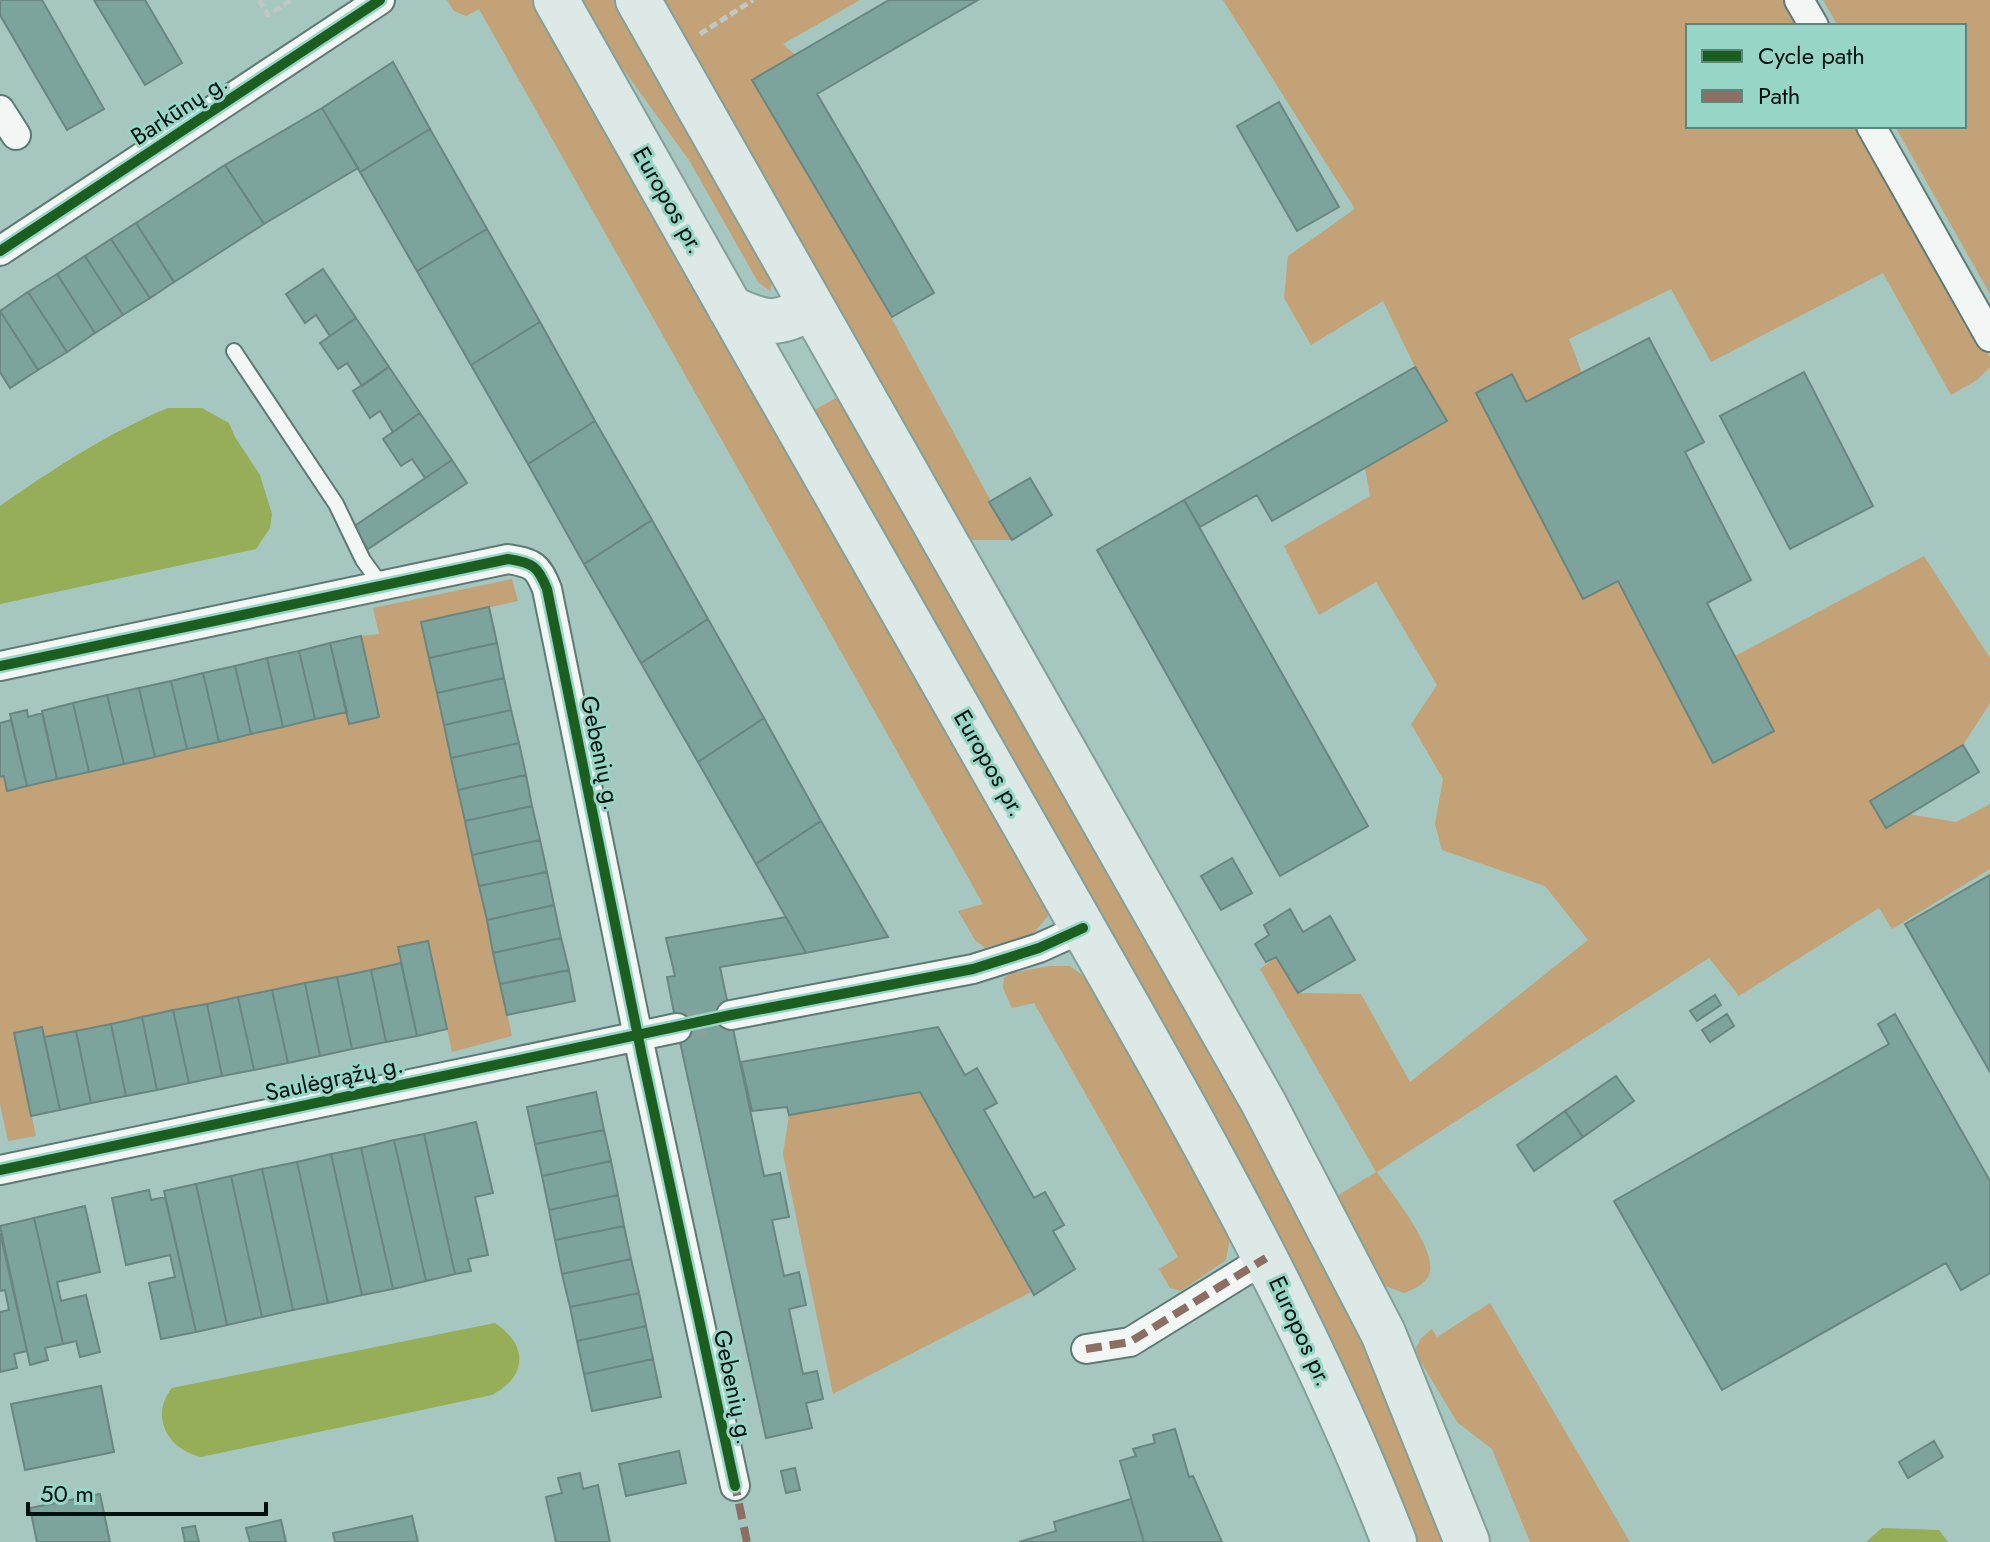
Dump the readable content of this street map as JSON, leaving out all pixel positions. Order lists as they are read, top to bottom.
{
  "streets": {
    "main road": ["Europos pr."],
    "street": ["Barkūnų g.", "Gebenių g.", "Saulėgrąžų g."]
  },
  "crossings": [
    ["Gebenių g.", "Saulėgrąžų g."]
  ],
  "legend": ["Cycle path", "Path"],
  "scale_bar": "50 m"
}
